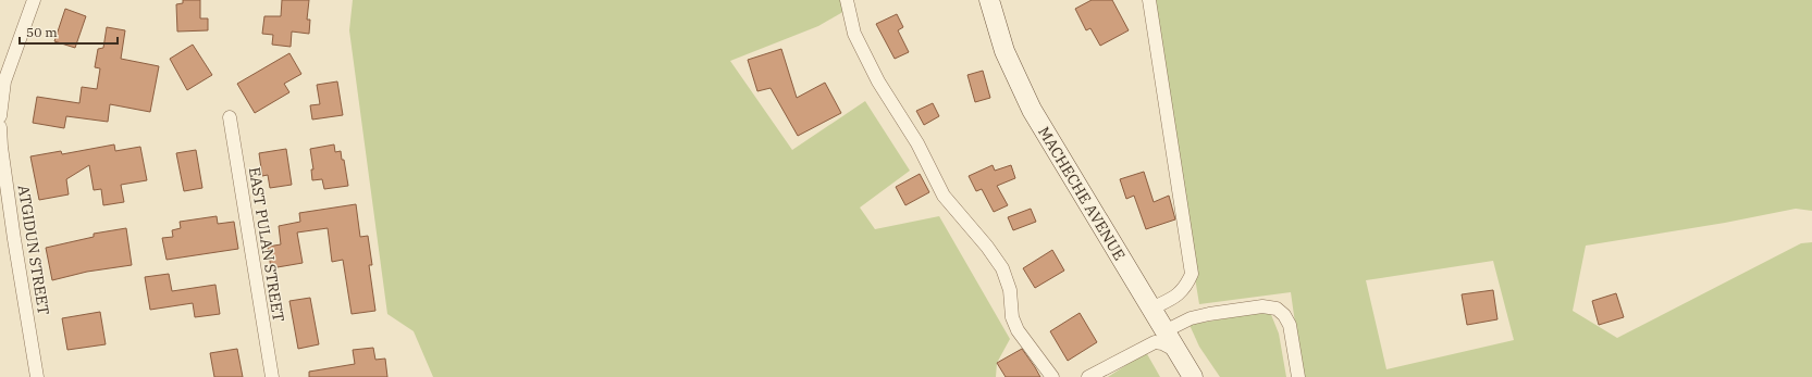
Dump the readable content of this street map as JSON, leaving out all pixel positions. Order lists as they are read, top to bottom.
{
  "streets": {
    "main road": ["MACHECHE AVENUE"],
    "street": ["EAST PULAN STREET", "ATGIDUN STREET"]
  },
  "scale_bar": "50 m"
}
